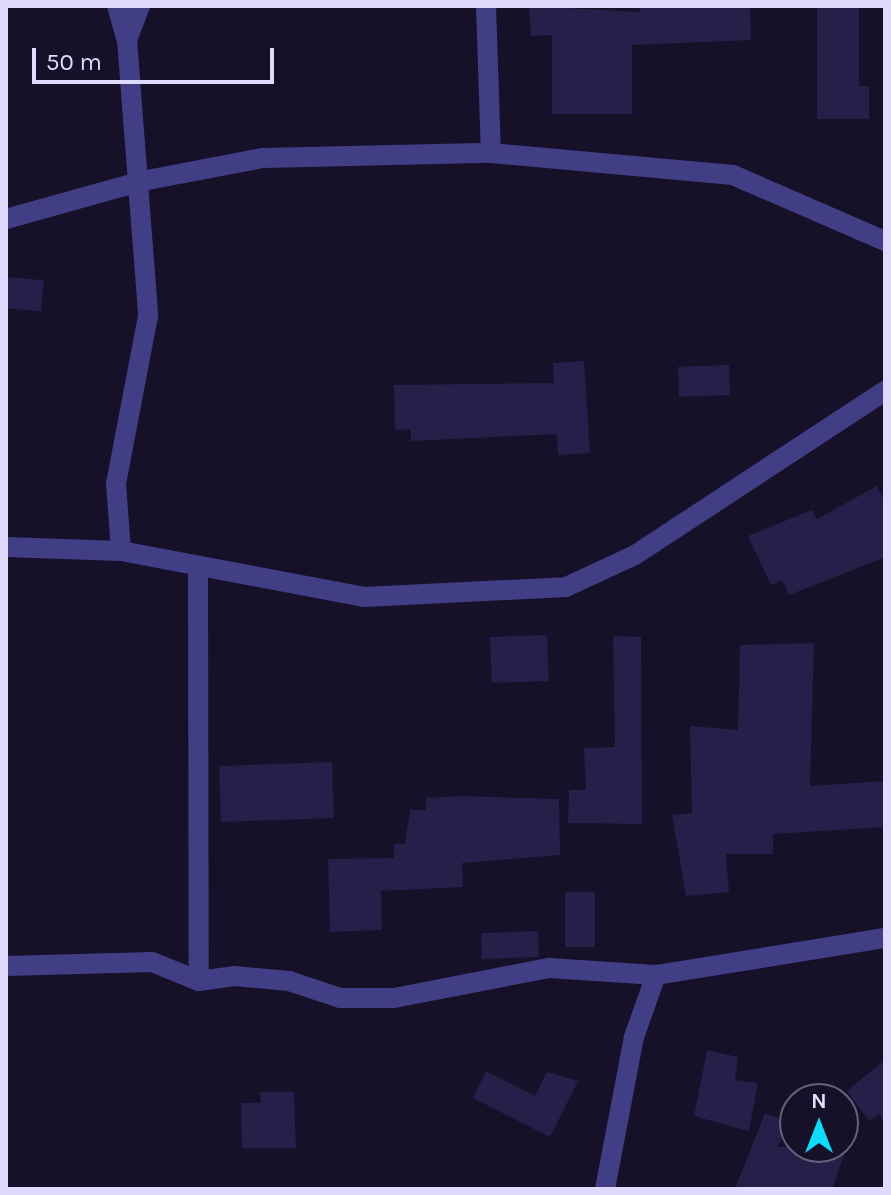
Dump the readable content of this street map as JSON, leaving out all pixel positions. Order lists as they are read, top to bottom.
{
  "scale_bar": "50 m",
  "north": "top"
}
